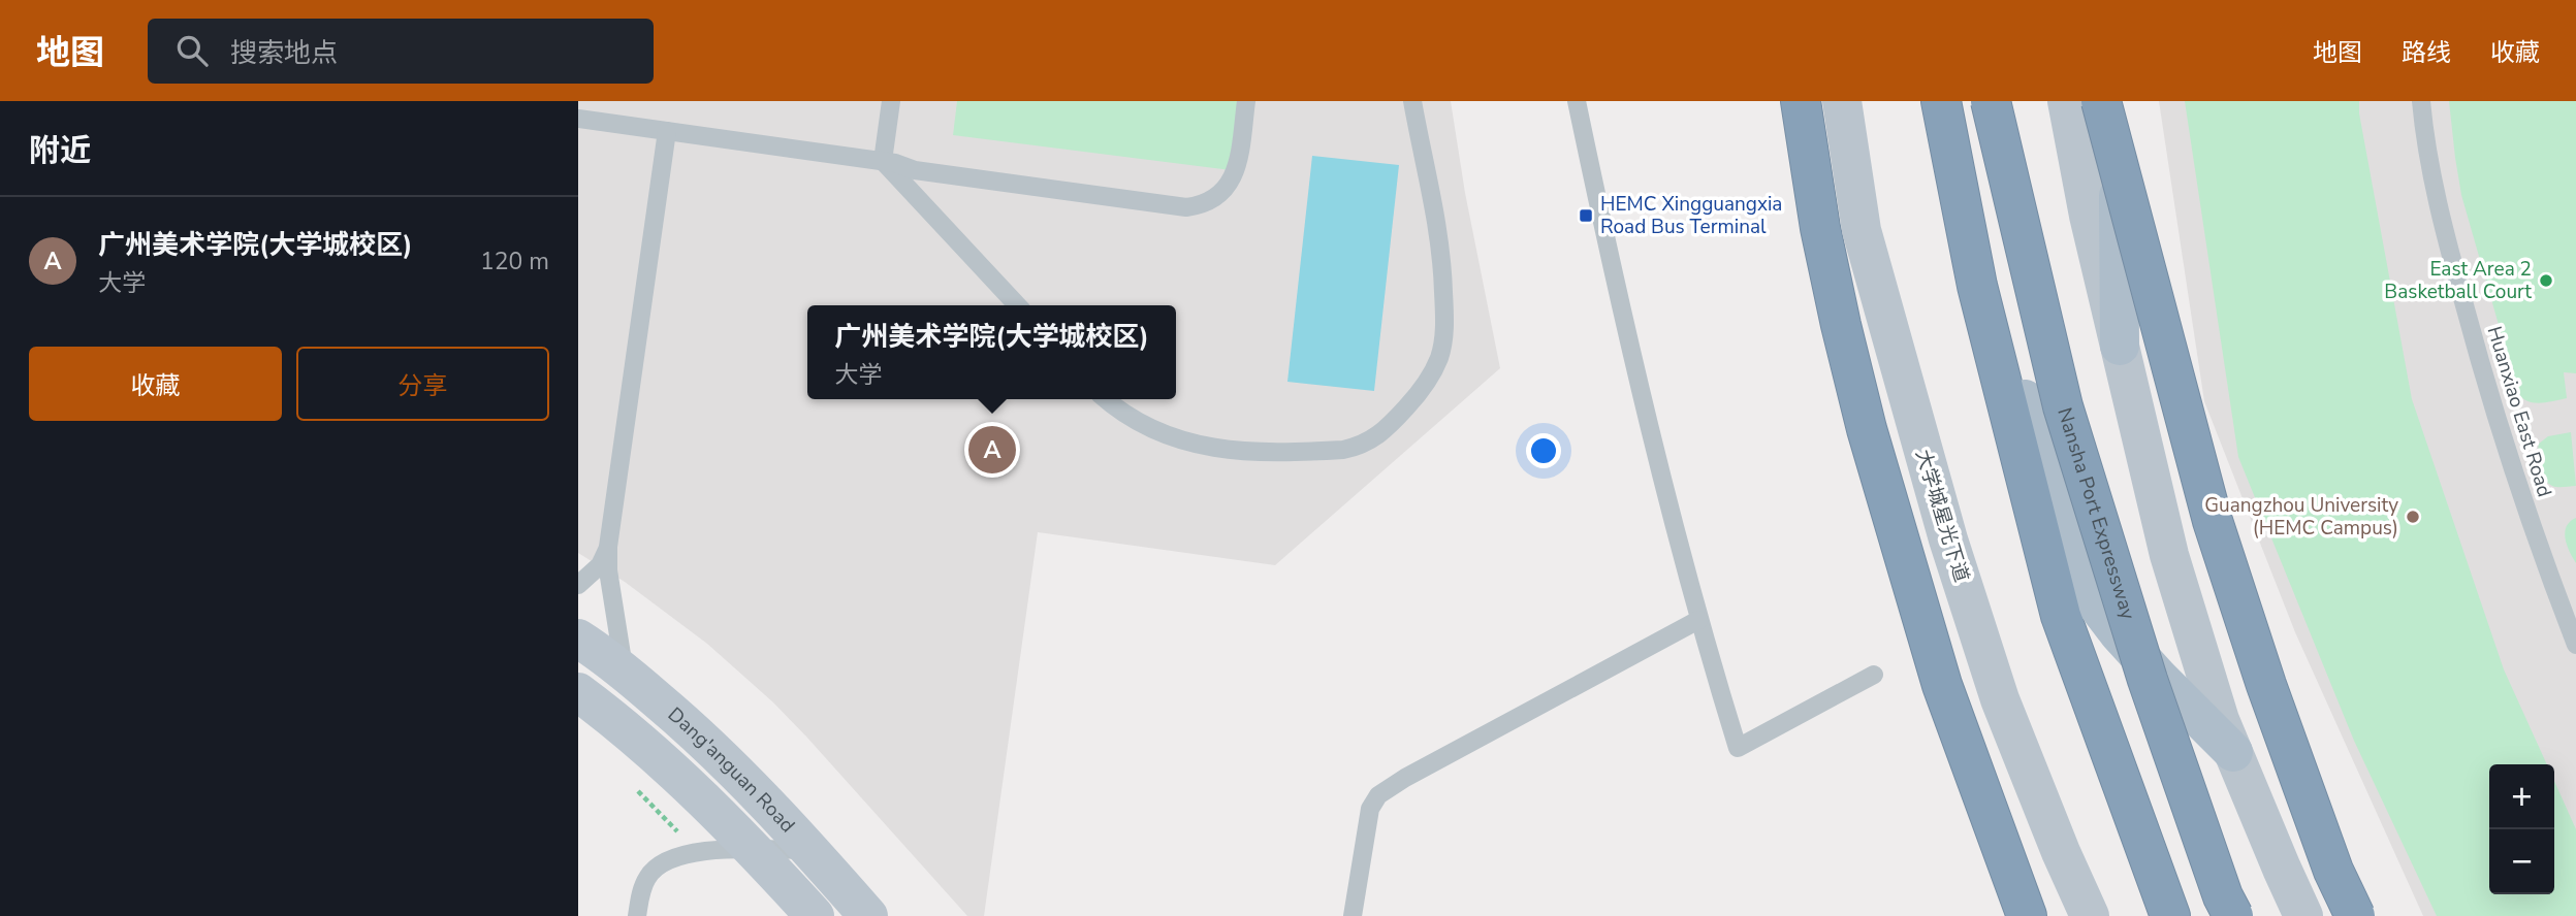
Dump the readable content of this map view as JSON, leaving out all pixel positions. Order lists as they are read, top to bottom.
{
  "streets": {
    "highway": ["Nansha Port Expressway"],
    "main road": ["大学城星光下道", "Dang'anguan Road"],
    "lane": ["Huanxiao East Road"]
  },
  "places": {
    "transit": ["HEMC Xingguangxia Road Bus Terminal"],
    "other": ["East Area 2 Basketball Court", "Guangzhou University (HEMC Campus)"]
  },
  "page": {
    "header": "地图",
    "search": "搜索地点",
    "nav": ["地图", "路线", "收藏"],
    "heading": "附近",
    "list": [
      {
        "mark": "A",
        "name": "广州美术学院(大学城校区)",
        "note": "大学",
        "value": "120 m"
      }
    ],
    "popup": ["广州美术学院(大学城校区)", "大学"],
    "buttons": ["收藏", "分享"],
    "pins": "A",
    "map_buttons": ["+", "−"]
  }
}
